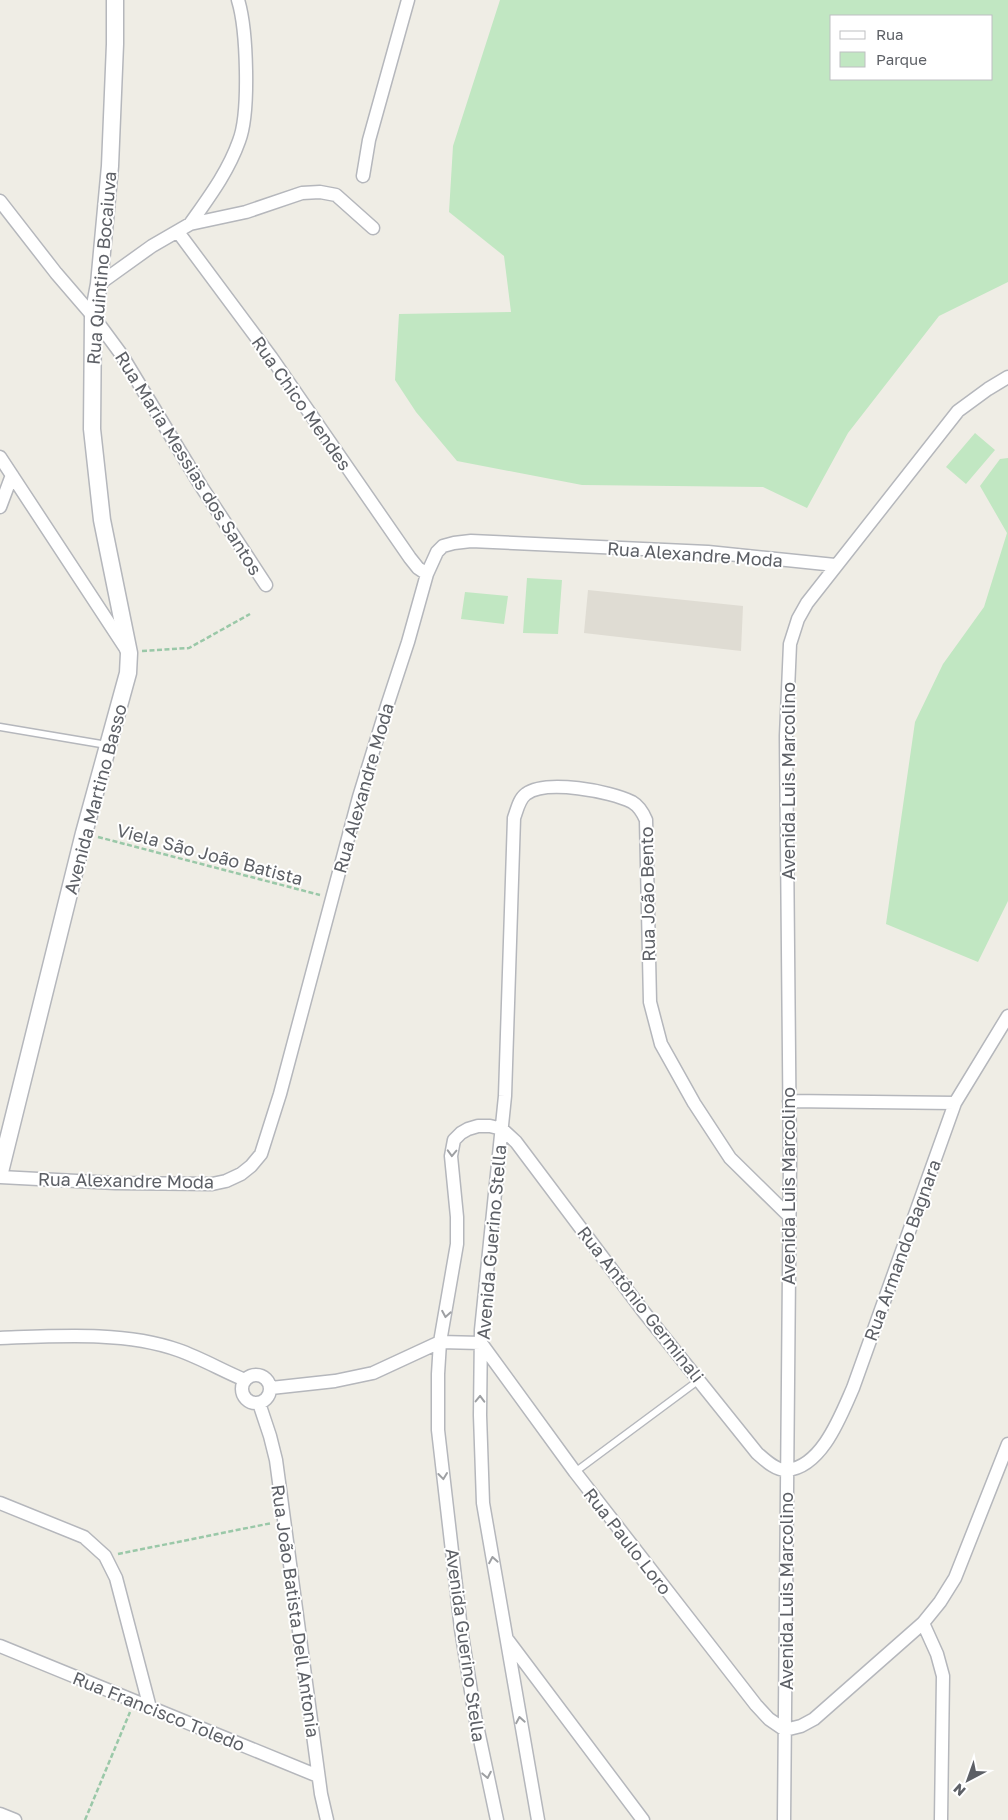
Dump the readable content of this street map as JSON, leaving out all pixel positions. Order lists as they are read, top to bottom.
{
  "streets": {
    "street": [
      "Rua Quintino Bocaiuva",
      "Rua Chico Mendes",
      "Rua Maria Messias dos Santos",
      "Rua Alexandre Moda",
      "Avenida Luis Marcolino",
      "Avenida Martino Basso",
      "Rua João Bento",
      "Avenida Guerino Stella",
      "Rua Armando Bagnara",
      "Rua Antônio Germinali",
      "Rua Paulo Loro",
      "Rua João Batista Dell Antonia",
      "Rua Francisco Toledo"
    ],
    "path": ["Viela São João Batista"]
  },
  "crossings": [
    ["Rua Quintino Bocaiuva", "Rua Maria Messias dos Santos"],
    ["Rua Quintino Bocaiuva", "Avenida Martino Basso"],
    ["Rua Chico Mendes", "Rua Alexandre Moda"],
    ["Rua Alexandre Moda", "Avenida Luis Marcolino"],
    ["Rua Alexandre Moda", "Viela São João Batista"],
    ["Avenida Luis Marcolino", "Rua João Bento"],
    ["Avenida Luis Marcolino", "Rua Armando Bagnara"],
    ["Avenida Luis Marcolino", "Rua Antônio Germinali"],
    ["Avenida Luis Marcolino", "Rua Paulo Loro"],
    ["Avenida Martino Basso", "Viela São João Batista"],
    ["Rua João Bento", "Avenida Guerino Stella"],
    ["Rua João Bento", "Rua Antônio Germinali"],
    ["Avenida Guerino Stella", "Rua Antônio Germinali"],
    ["Avenida Guerino Stella", "Rua Paulo Loro"],
    ["Rua Armando Bagnara", "Rua Antônio Germinali"],
    ["Rua João Batista Dell Antonia", "Rua Francisco Toledo"]
  ],
  "legend": ["Rua", "Parque"],
  "north": "bottom left"
}
